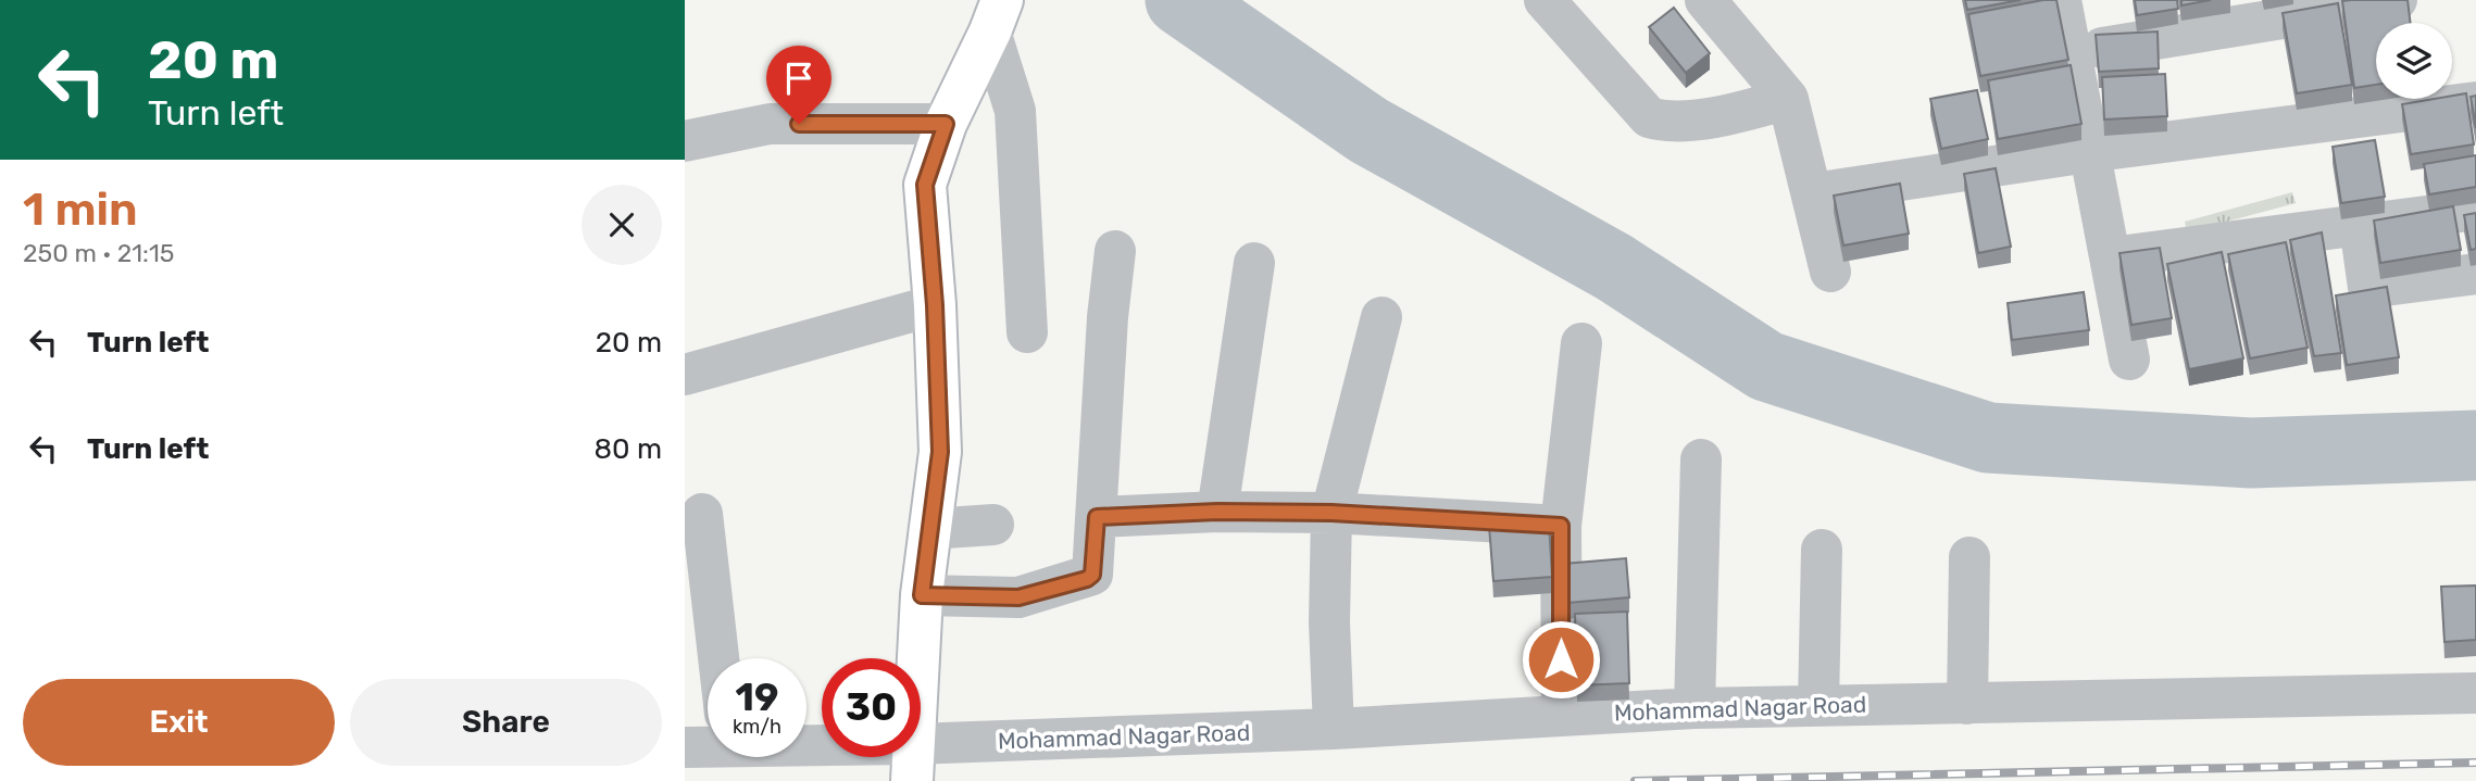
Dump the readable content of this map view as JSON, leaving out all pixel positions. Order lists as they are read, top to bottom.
{
  "streets": {
    "street": ["Mohammad Nagar Road"]
  },
  "page": {
    "turn": ["20 m", "Turn left"],
    "heading": ["1 min", "250 m · 21:15"],
    "list": [
      {
        "name": "Turn left",
        "value": "20 m"
      },
      {
        "name": "Turn left",
        "value": "80 m"
      }
    ],
    "speed": "19 km/h",
    "limit": "30",
    "buttons": ["Exit", "Share"]
  }
}
